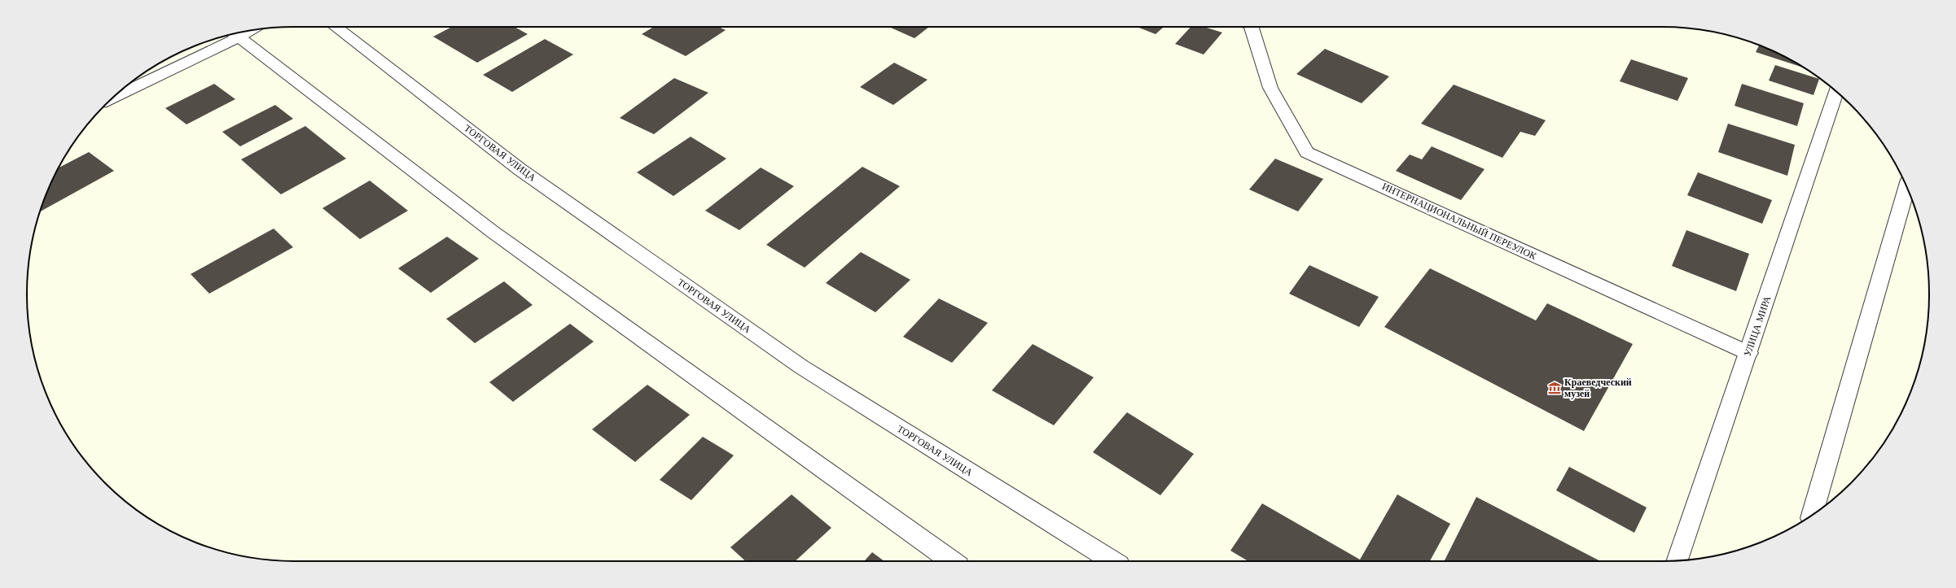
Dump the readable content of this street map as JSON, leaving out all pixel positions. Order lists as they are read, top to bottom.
{
  "streets": {
    "street": ["ТОРГОВАЯ УЛИЦА", "ИНТЕРНАЦИОНАЛЬНЫЙ ПЕРЕУЛОК", "УЛИЦА МИРА"]
  },
  "crossings": [
    ["ИНТЕРНАЦИОНАЛЬНЫЙ ПЕРЕУЛОК", "УЛИЦА МИРА"]
  ],
  "places": {
    "museum": ["Краеведческий музей"]
  }
}
